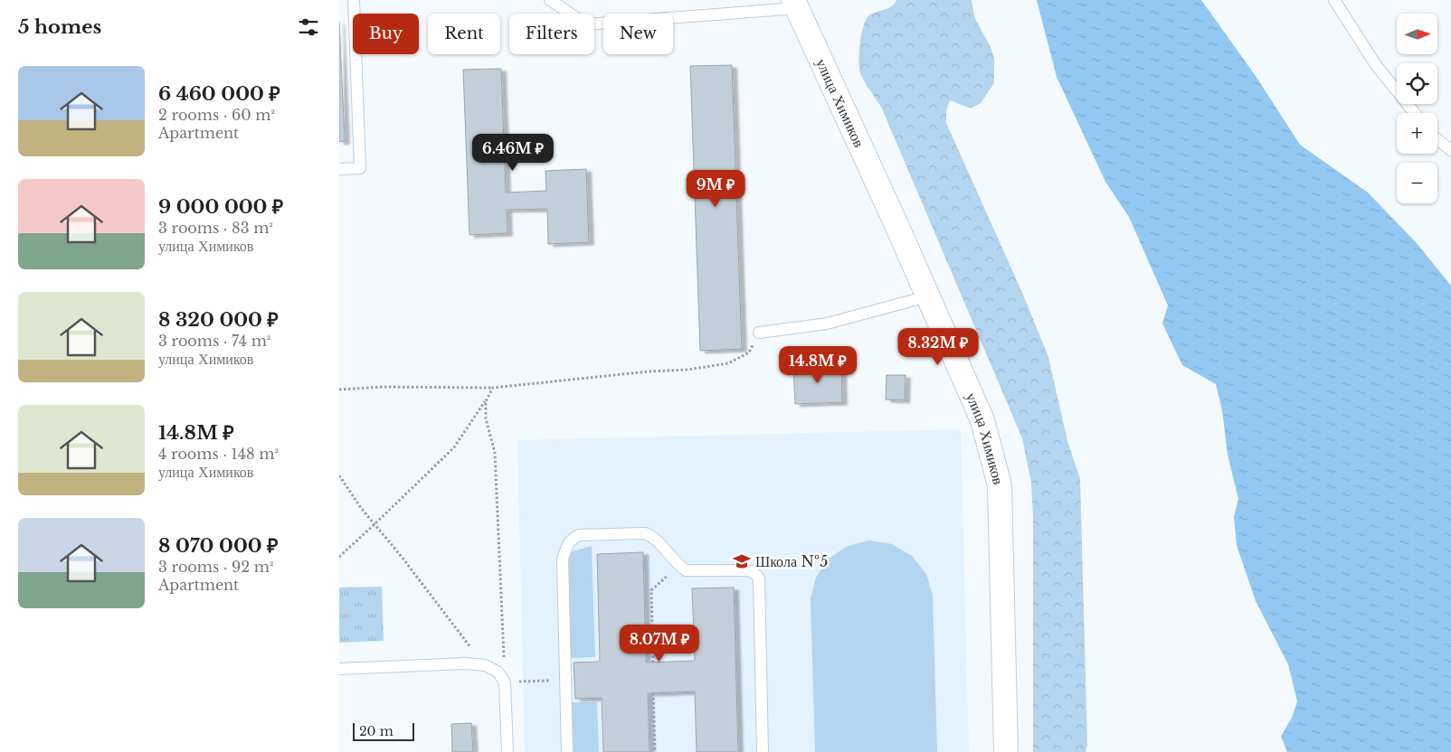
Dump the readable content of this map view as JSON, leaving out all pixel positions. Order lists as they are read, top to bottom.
{
  "streets": {
    "street": ["улица Химиков"]
  },
  "places": {
    "school or university": ["Школа №5"]
  },
  "scale_bar": "20 m",
  "north": "right",
  "page": {
    "heading": "5 homes",
    "map_buttons": ["+", "−"],
    "chip": [
      "Buy",
      "Rent",
      "Filters",
      "New"
    ],
    "list": [
      {
        "name": "6 460 000 ₽",
        "note": "2 rooms · 60 m² · Apartment"
      },
      {
        "name": "9 000 000 ₽",
        "note": "3 rooms · 83 m² · улица Химиков"
      },
      {
        "name": "8 320 000 ₽",
        "note": "3 rooms · 74 m² · улица Химиков"
      },
      {
        "name": "14.8M ₽",
        "note": "4 rooms · 148 m² · улица Химиков"
      },
      {
        "name": "8 070 000 ₽",
        "note": "3 rooms · 92 m² · Apartment"
      }
    ],
    "price": [
      "6.46M ₽",
      "9M ₽",
      "8.32M ₽",
      "14.8M ₽",
      "8.07M ₽"
    ],
    "scale": "20 m"
  }
}
